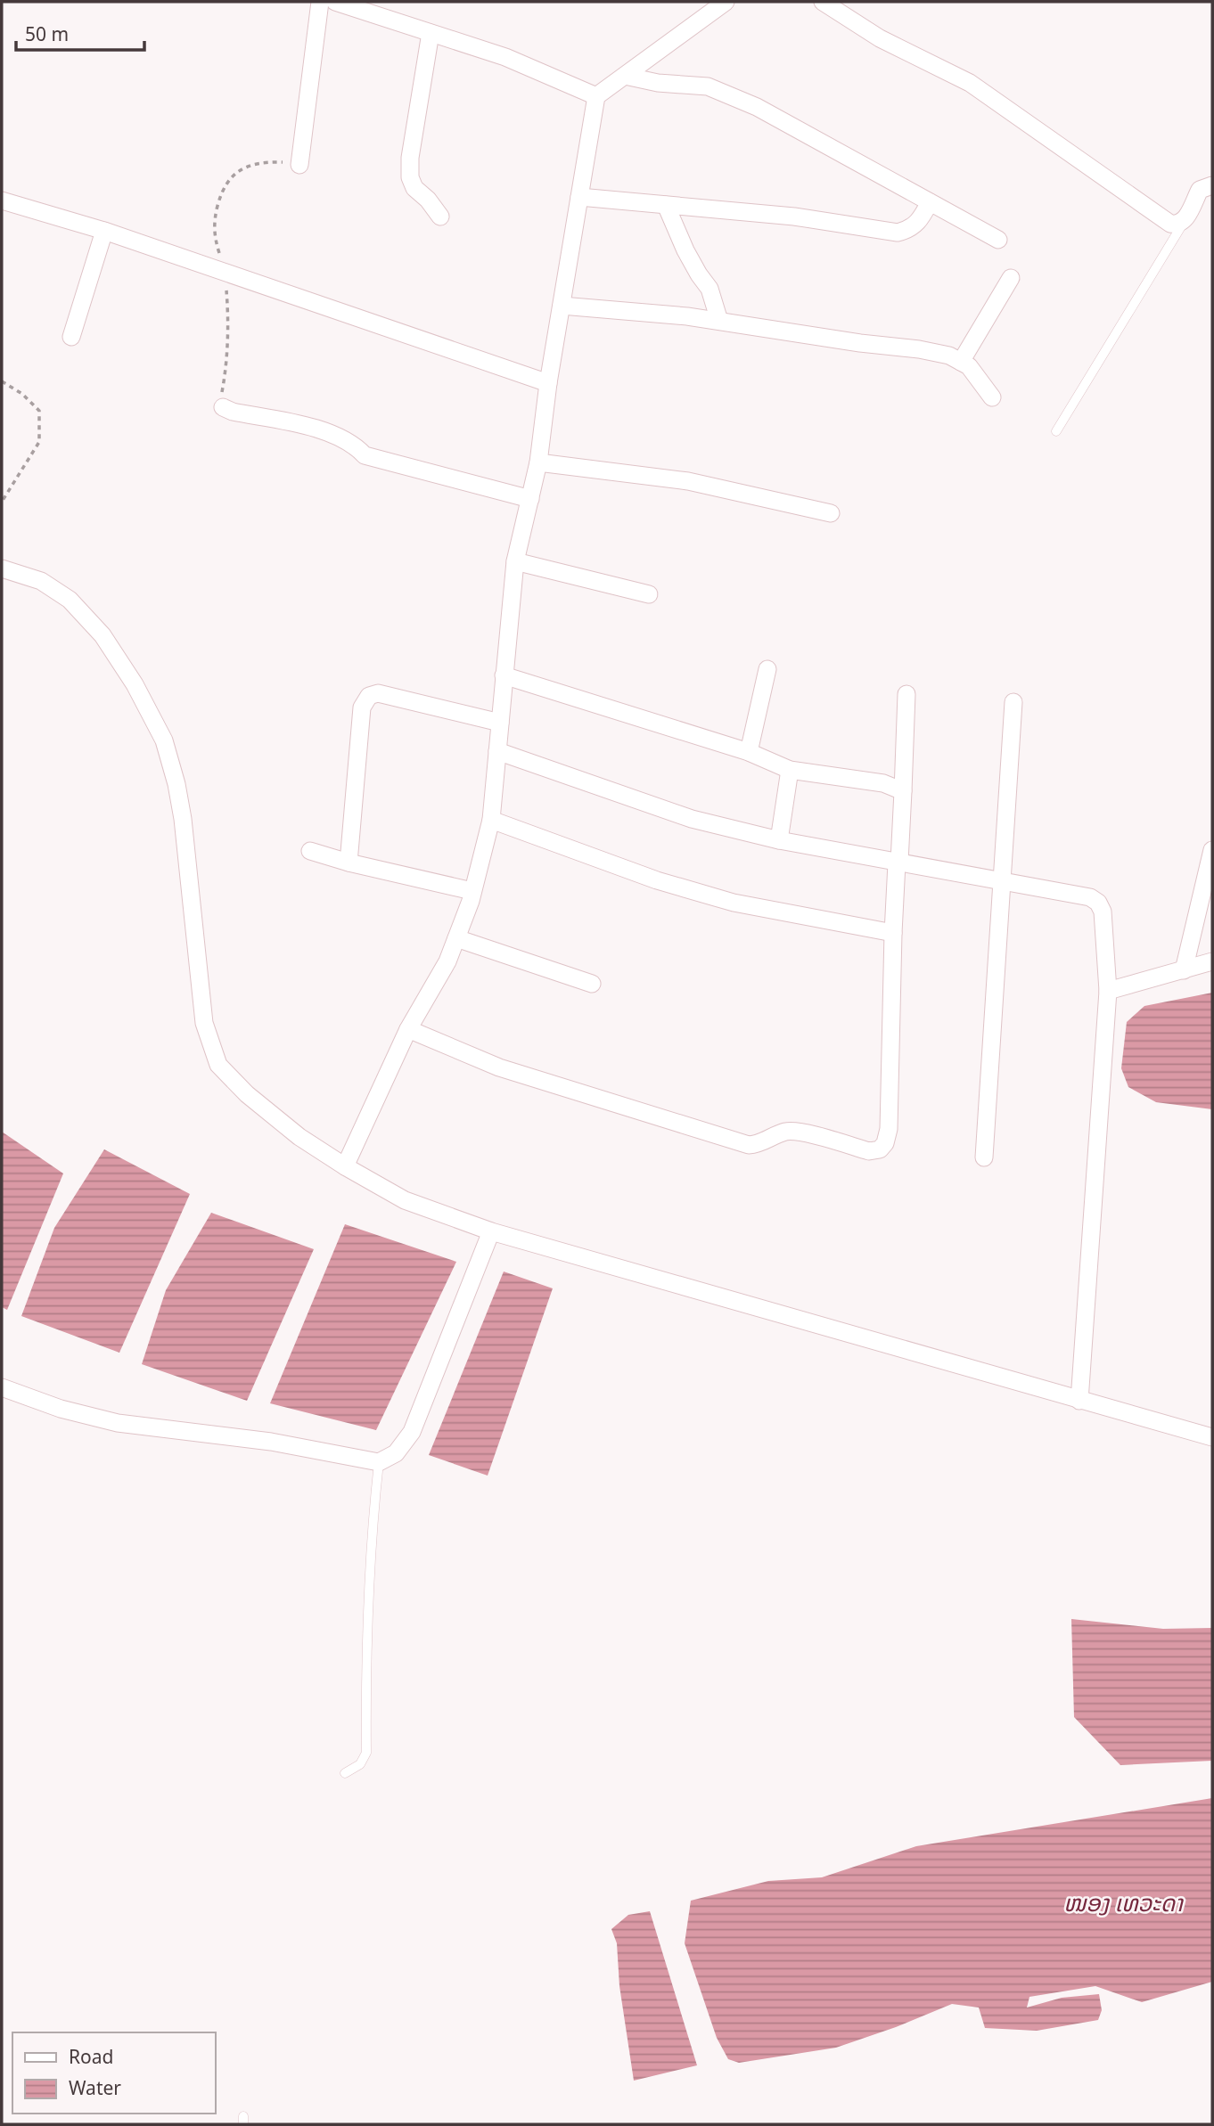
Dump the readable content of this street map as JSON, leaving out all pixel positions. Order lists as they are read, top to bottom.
{
  "water": ["ໜອງ ເທວະດາ"],
  "legend": ["Road", "Water"],
  "scale_bar": "50 m"
}
